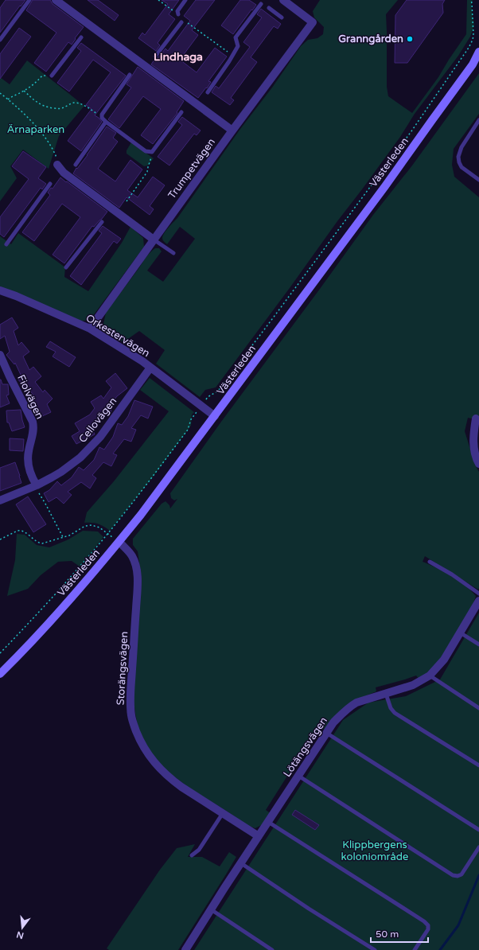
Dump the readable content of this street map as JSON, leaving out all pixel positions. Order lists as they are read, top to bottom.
{
  "streets": {
    "main road": ["Västerleden"],
    "street": [
      "Trumpetvägen",
      "Orkestervägen",
      "Fiolvägen",
      "Cellovägen",
      "Storängsvägen",
      "Lötängsvägen"
    ]
  },
  "crossings": [
    ["Västerleden", "Orkestervägen"],
    ["Västerleden", "Storängsvägen"],
    ["Trumpetvägen", "Orkestervägen"],
    ["Orkestervägen", "Cellovägen"],
    ["Fiolvägen", "Cellovägen"],
    ["Storängsvägen", "Lötängsvägen"]
  ],
  "districts": ["Lindhaga"],
  "parks": ["Ärnaparken", "Klippbergens koloniområde"],
  "places": ["Granngården"],
  "scale_bar": "50 m",
  "north": "bottom"
}
